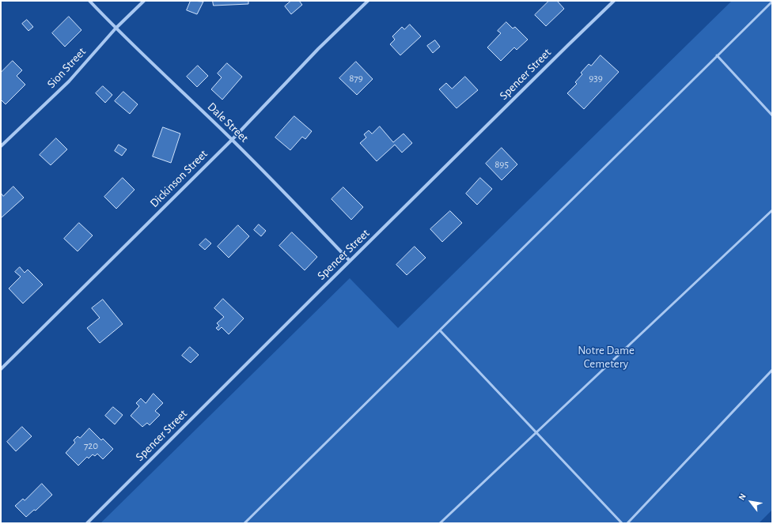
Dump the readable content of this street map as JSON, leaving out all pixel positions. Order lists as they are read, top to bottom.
{
  "streets": {
    "street": [
      "Sion Street",
      "Spencer Street",
      "Dale Street",
      "Dickinson Street"
    ]
  },
  "crossings": [
    ["Sion Street", "Dale Street"],
    ["Spencer Street", "Dale Street"],
    ["Dale Street", "Dickinson Street"]
  ],
  "parks": ["Notre Dame Cemetery"],
  "house_numbers": [
    "879",
    "939",
    "895",
    "720"
  ],
  "north": "top left"
}
